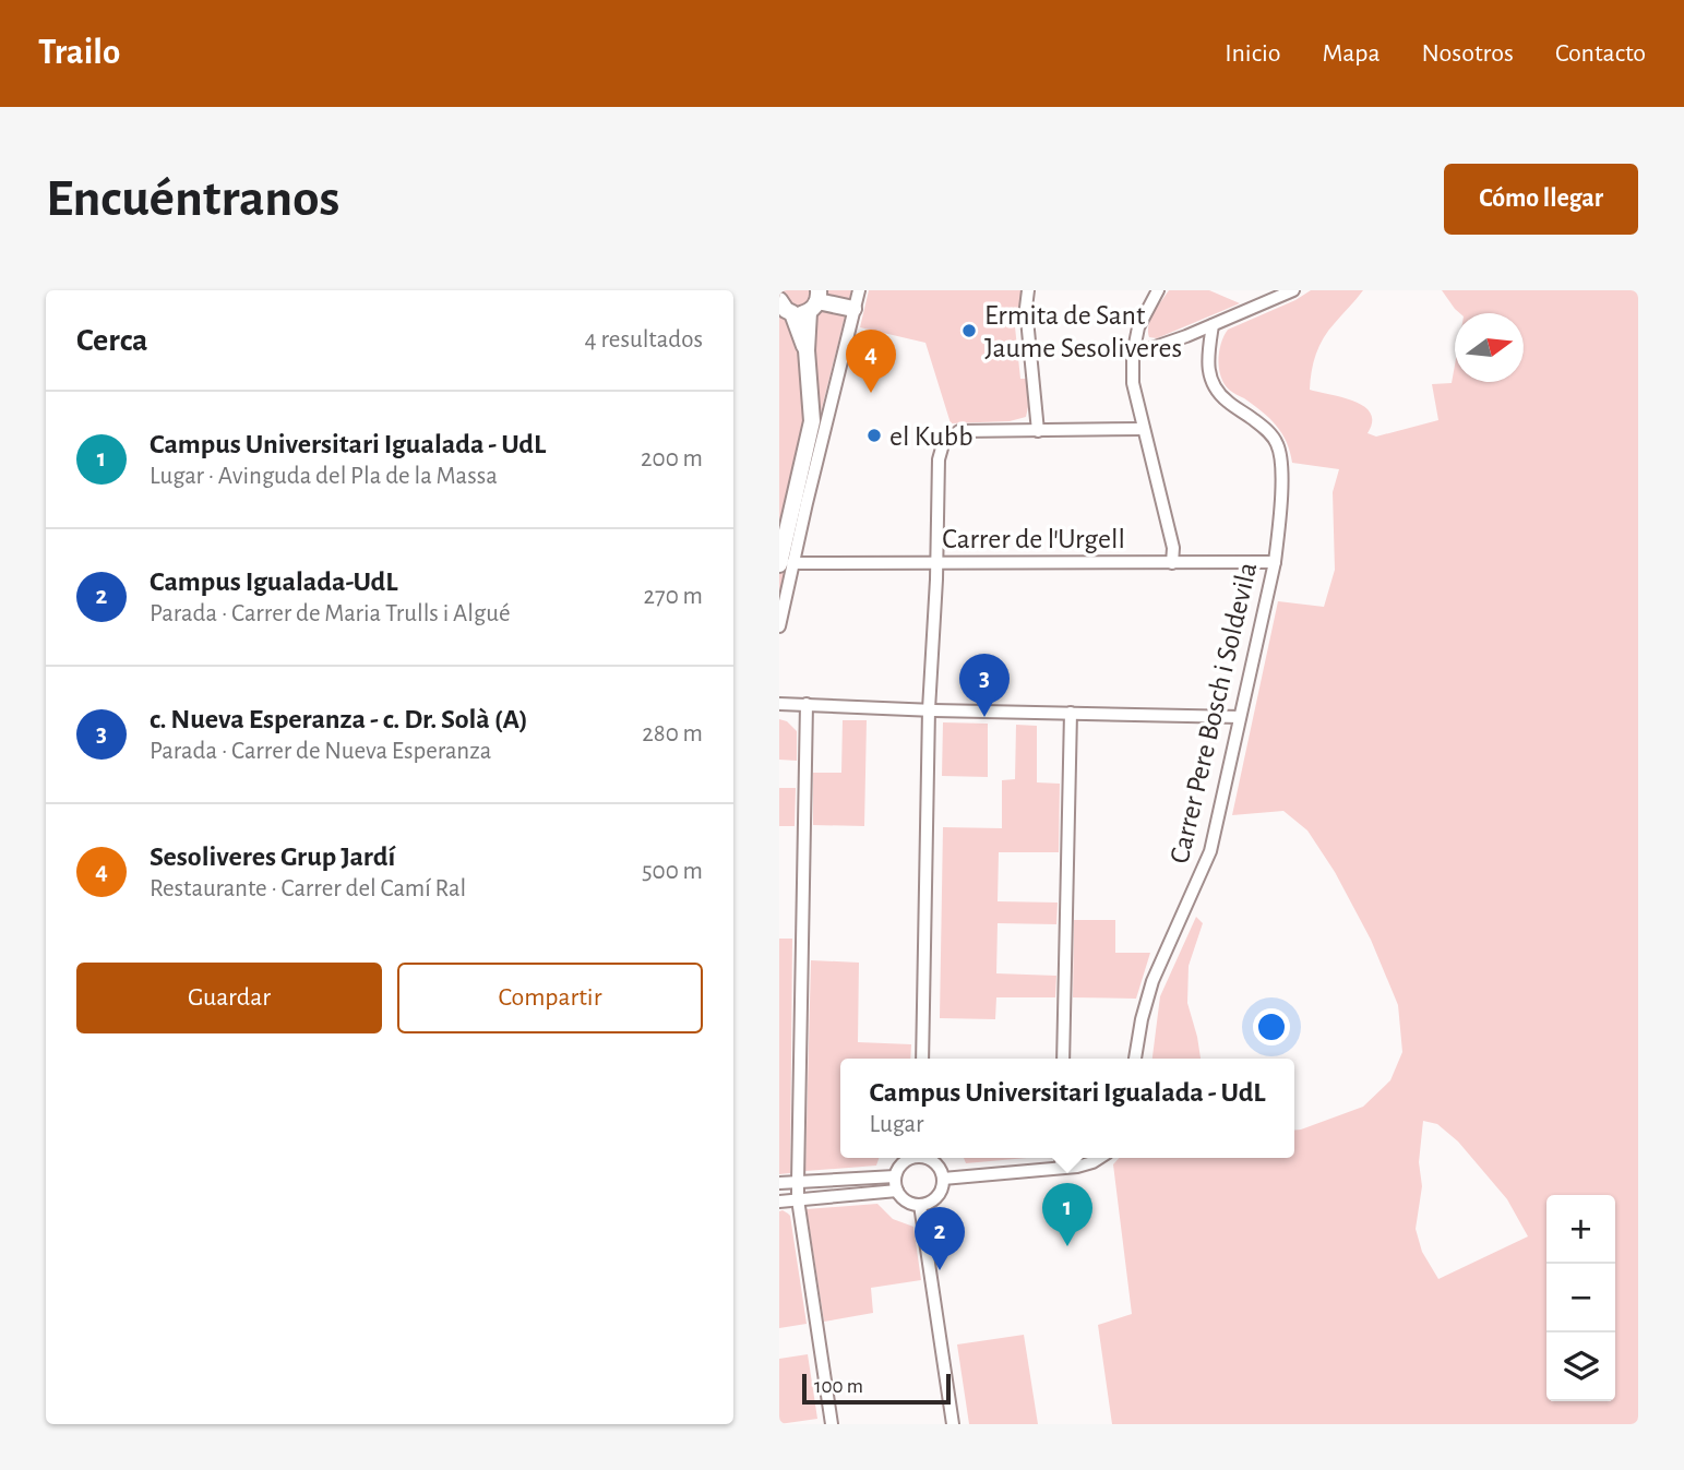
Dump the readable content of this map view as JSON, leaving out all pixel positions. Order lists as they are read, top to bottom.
{
  "streets": {
    "street": ["Carrer de l'Urgell", "Carrer Pere Bosch i Soldevila"]
  },
  "crossings": [
    ["Carrer de l'Urgell", "Carrer Pere Bosch i Soldevila"]
  ],
  "places": ["Ermita de Sant Jaume Sesoliveres", "el Kubb"],
  "scale_bar": "100 m",
  "north": "right",
  "page": {
    "header": "Trailo",
    "nav": [
      "Inicio",
      "Mapa",
      "Nosotros",
      "Contacto"
    ],
    "buttons": [
      "Cómo llegar",
      ["Guardar", "Compartir"]
    ],
    "title": "Encuéntranos",
    "heading": ["Cerca", "4 resultados"],
    "pins": [
      "4",
      "3",
      "1",
      "2"
    ],
    "list": [
      {
        "mark": "1",
        "name": "Campus Universitari Igualada - UdL",
        "note": "Lugar · Avinguda del Pla de la Massa",
        "value": "200 m"
      },
      {
        "mark": "2",
        "name": "Campus Igualada-UdL",
        "note": "Parada · Carrer de Maria Trulls i Algué",
        "value": "270 m"
      },
      {
        "mark": "3",
        "name": "c. Nueva Esperanza - c. Dr. Solà (A)",
        "note": "Parada · Carrer de Nueva Esperanza",
        "value": "280 m"
      },
      {
        "mark": "4",
        "name": "Sesoliveres Grup Jardí",
        "note": "Restaurante · Carrer del Camí Ral",
        "value": "500 m"
      }
    ],
    "popup": ["Campus Universitari Igualada - UdL", "Lugar"],
    "map_buttons": ["+", "−"],
    "scale": "100 m"
  }
}
